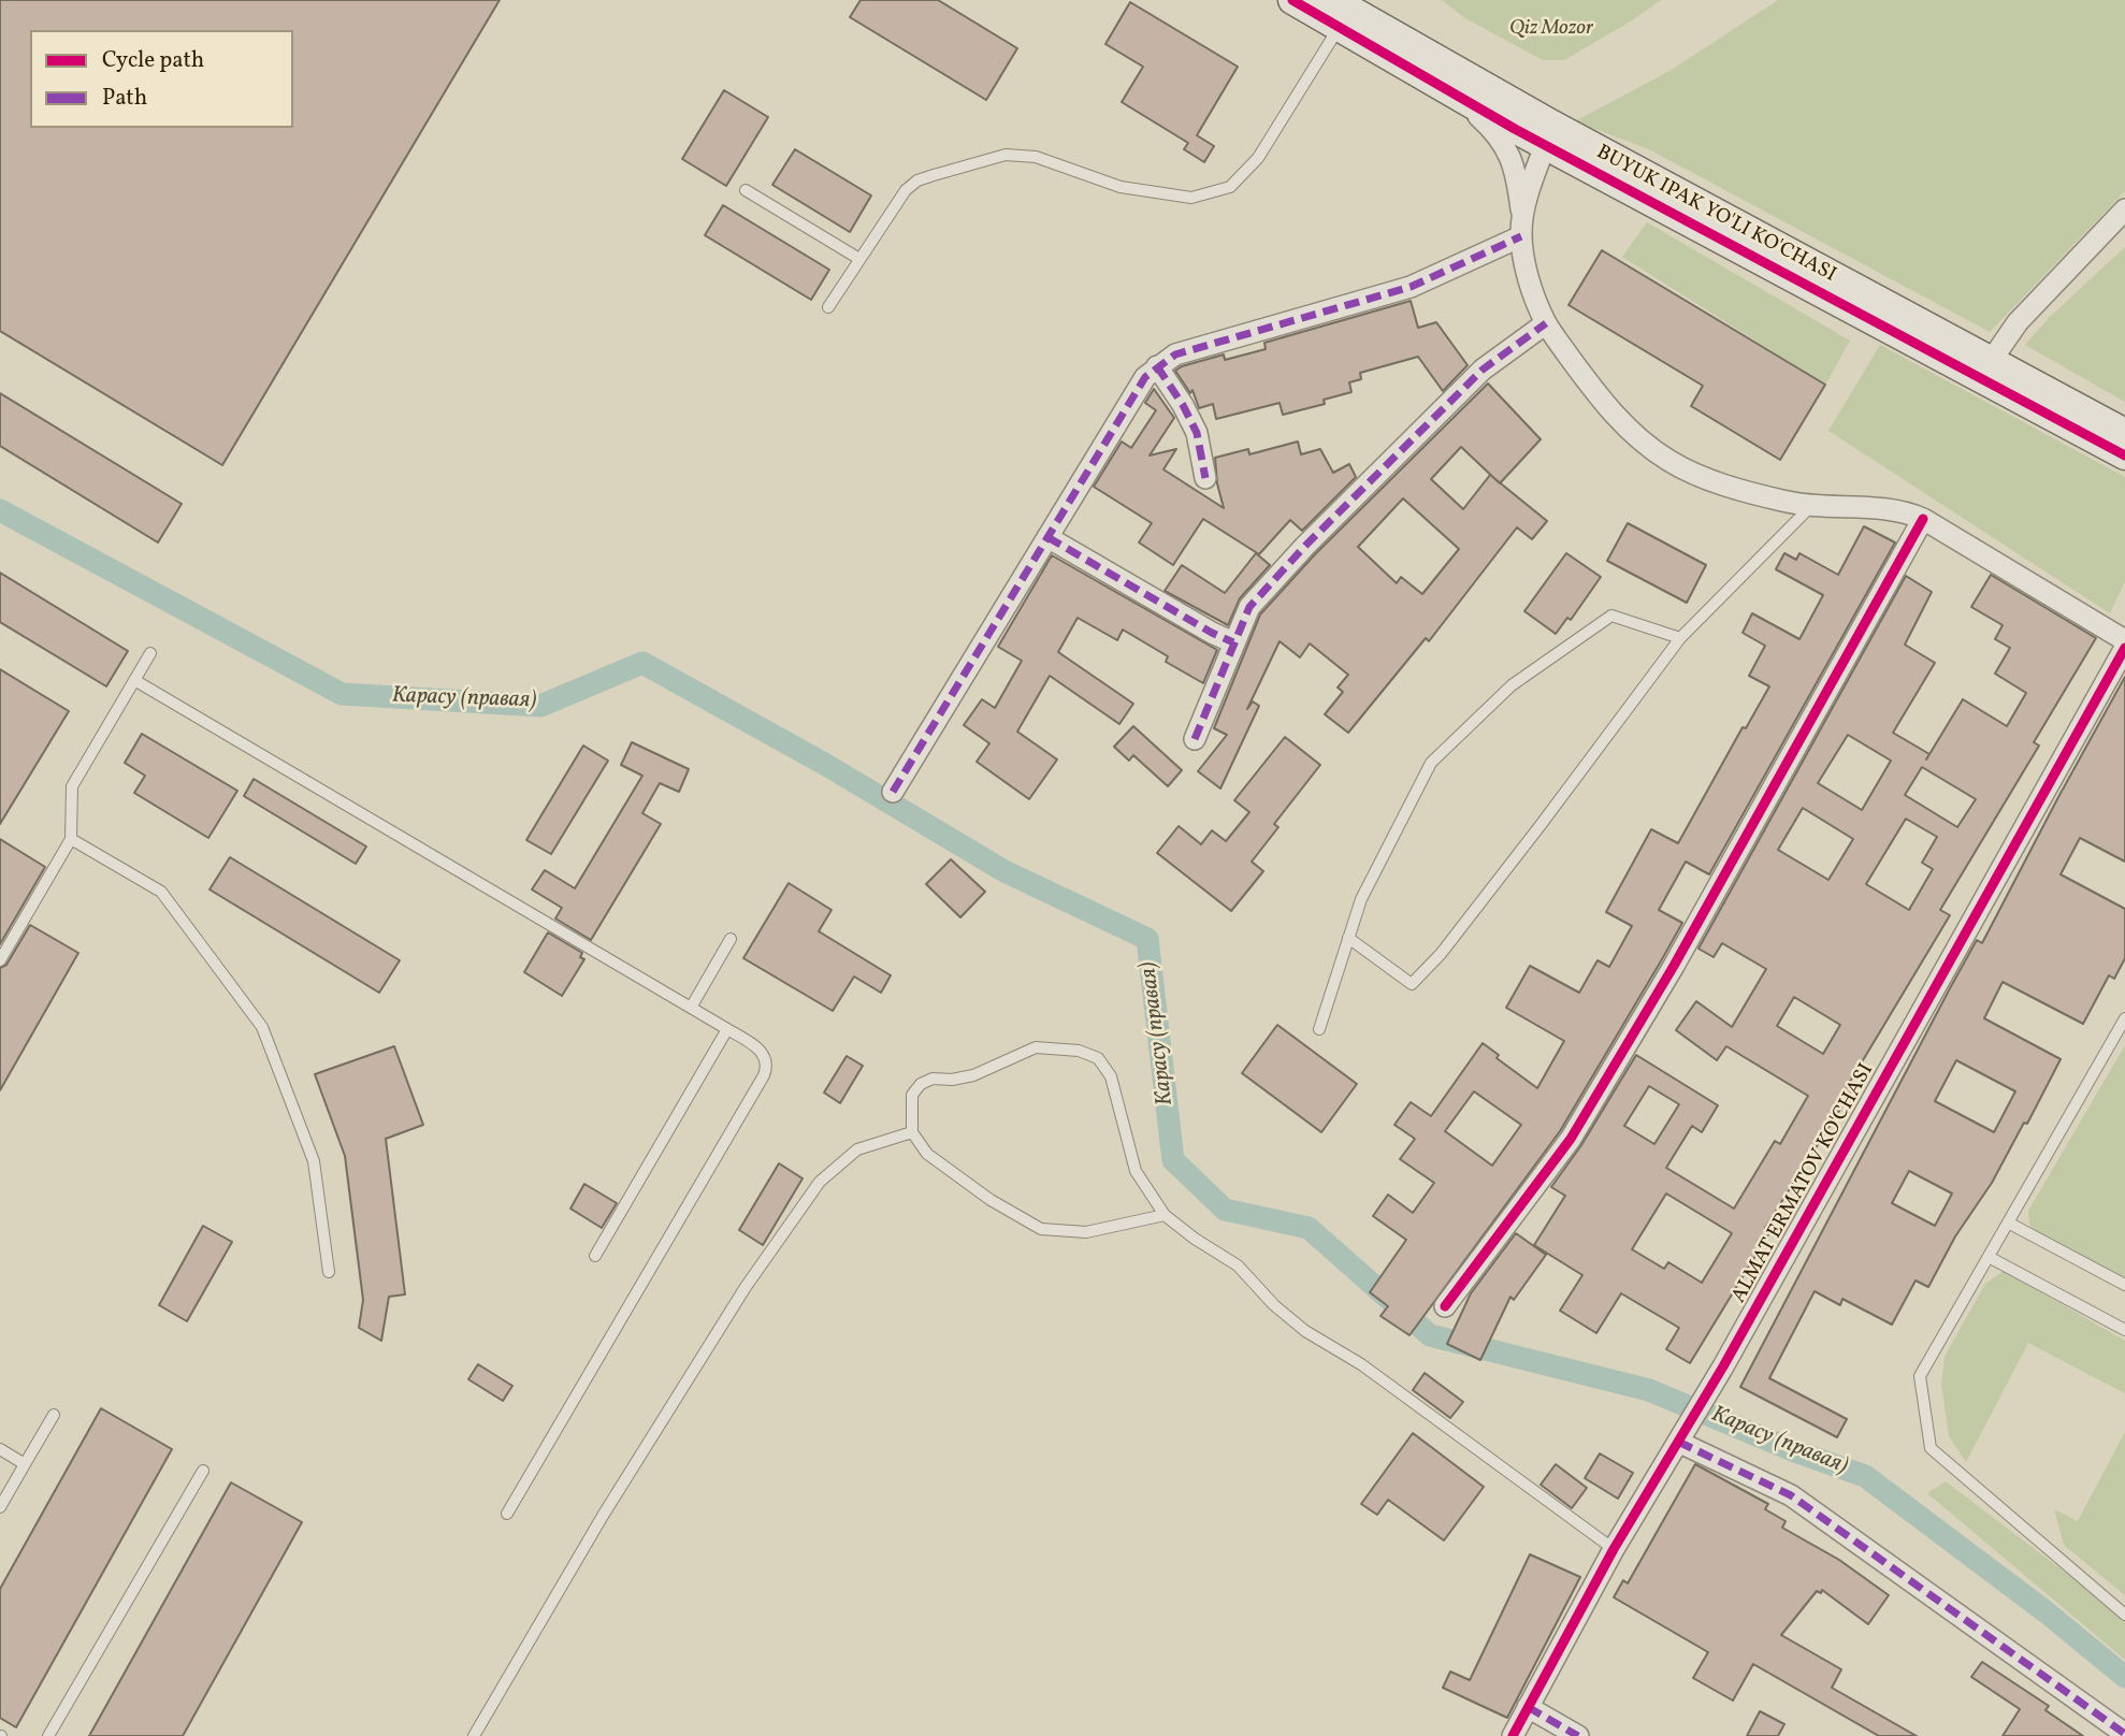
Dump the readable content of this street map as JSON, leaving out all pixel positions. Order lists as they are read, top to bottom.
{
  "streets": {
    "street": ["BUYUK IPAK YO'LI KO'CHASI", "ALMAT ERMATOV KO'CHASI"]
  },
  "water": ["Карасу (правая)"],
  "parks": ["Qiz Mozor"],
  "legend": ["Cycle path", "Path"]
}
